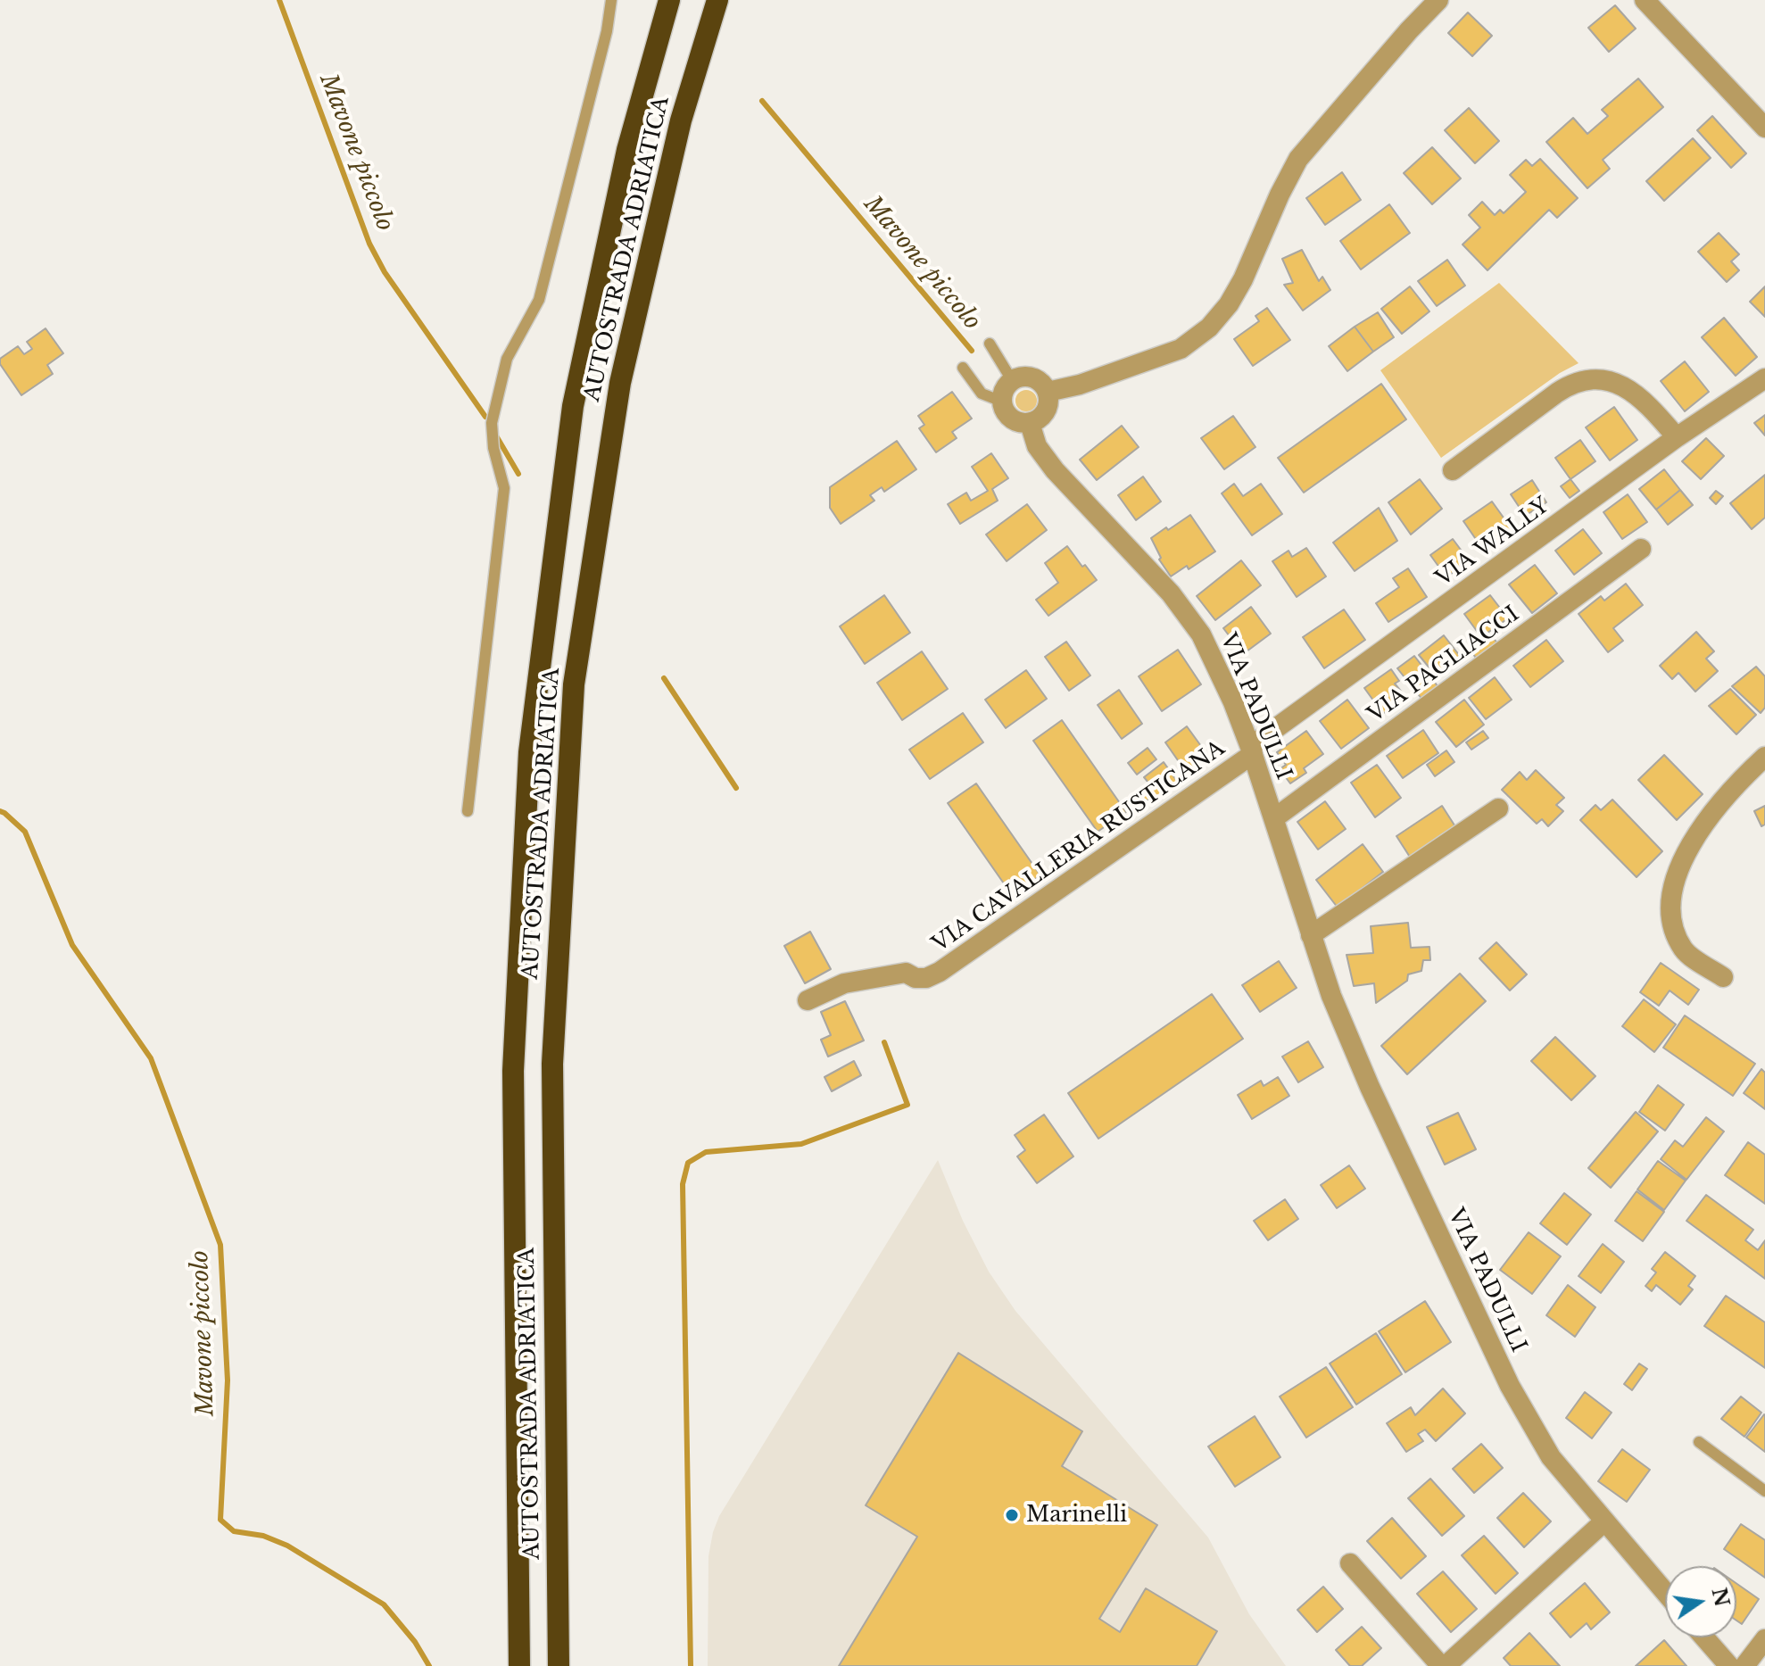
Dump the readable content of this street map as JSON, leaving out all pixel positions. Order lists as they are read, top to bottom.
{
  "streets": {
    "highway": ["AUTOSTRADA ADRIATICA"],
    "street": [
      "VIA WALLY",
      "VIA PAGLIACCI",
      "VIA PADULLI",
      "VIA CAVALLERIA RUSTICANA"
    ]
  },
  "crossings": [
    ["VIA WALLY", "VIA PADULLI"],
    ["VIA WALLY", "VIA CAVALLERIA RUSTICANA"],
    ["VIA PAGLIACCI", "VIA PADULLI"],
    ["VIA PADULLI", "VIA CAVALLERIA RUSTICANA"]
  ],
  "water": ["Mavone piccolo"],
  "places": ["Marinelli"],
  "north": "right"
}
